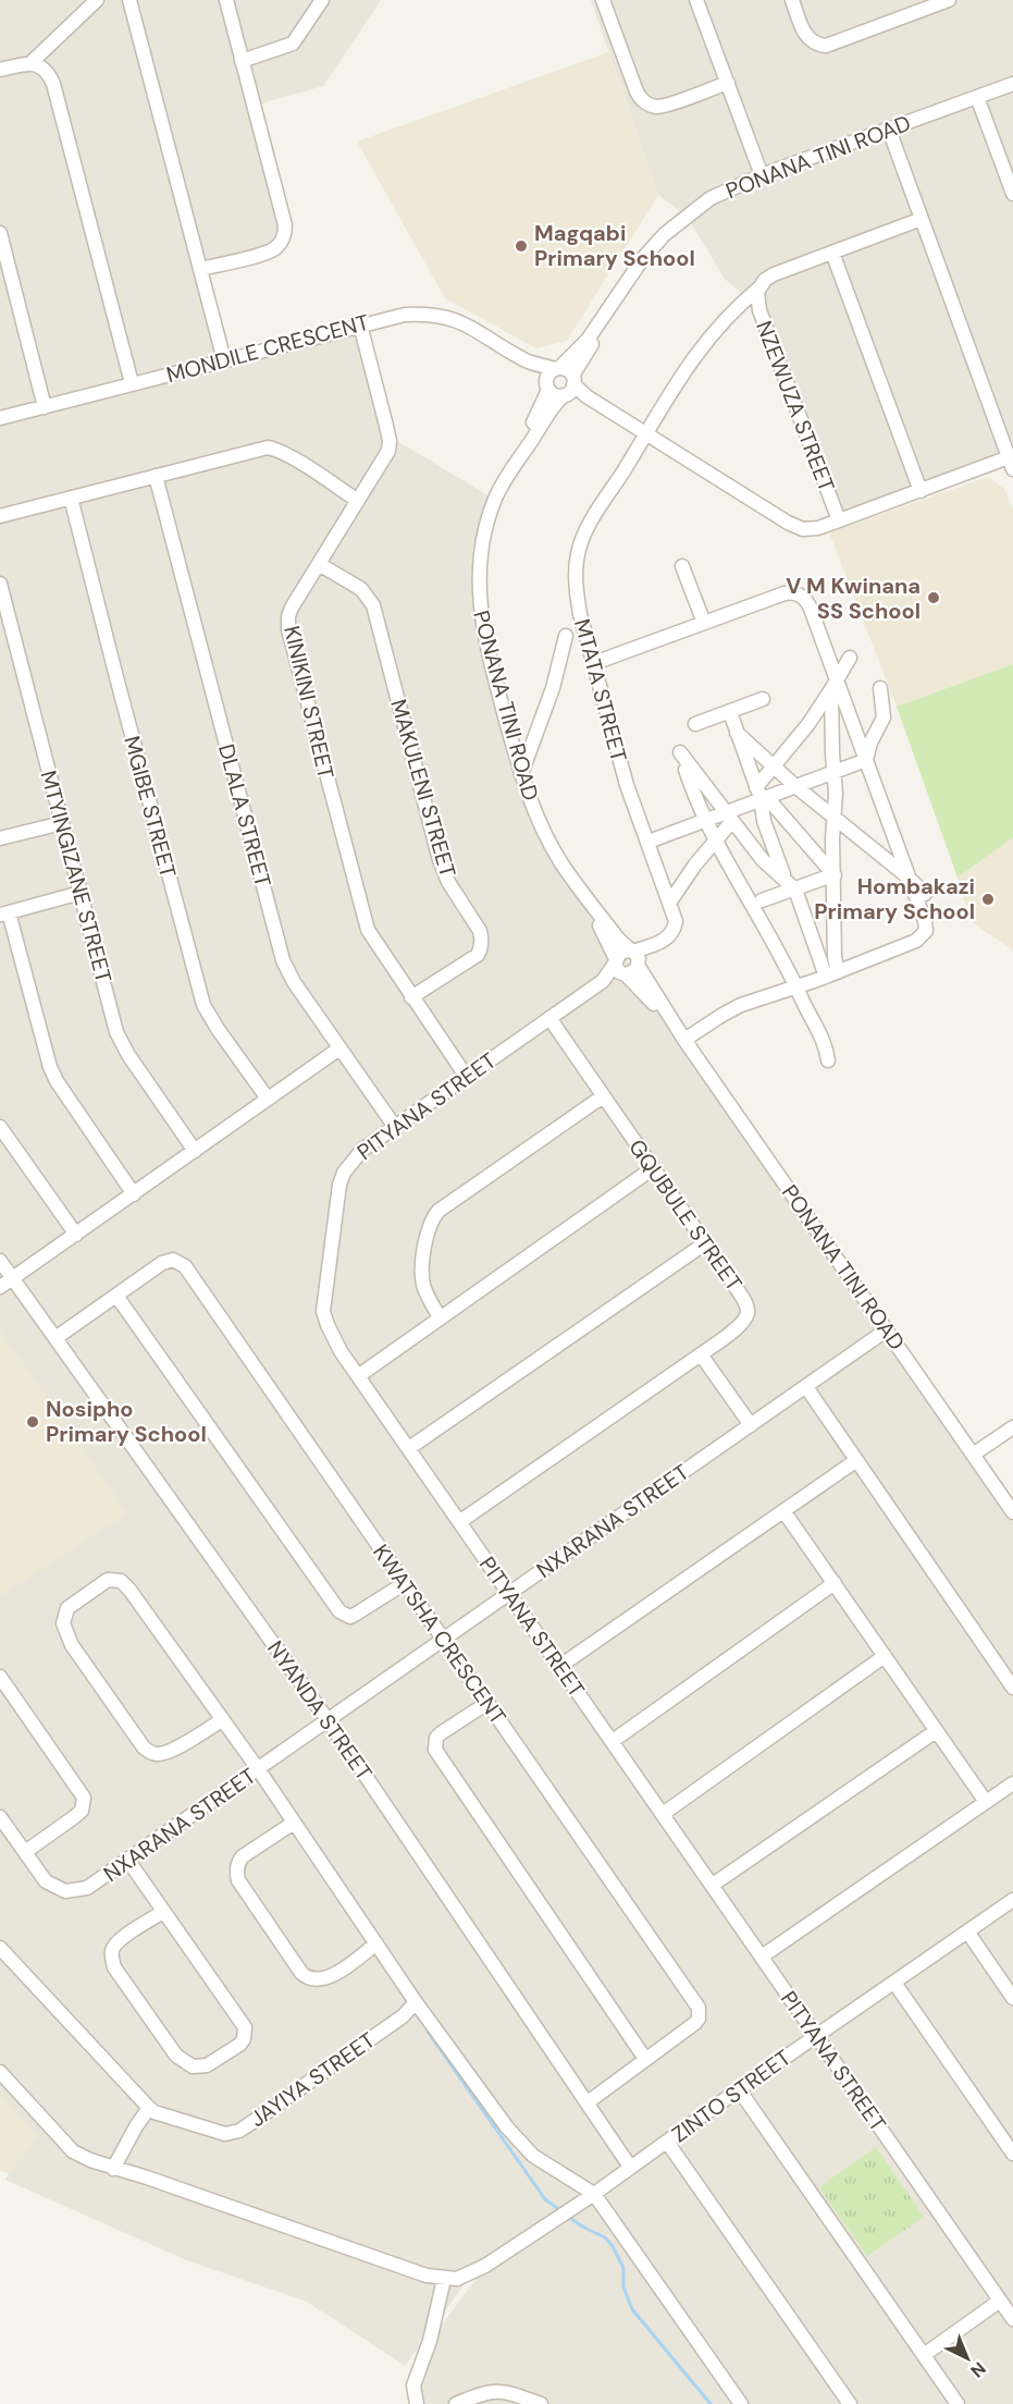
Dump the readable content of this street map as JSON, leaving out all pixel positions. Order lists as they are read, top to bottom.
{
  "streets": {
    "street": [
      "PONANA TINI ROAD",
      "MONDILE CRESCENT",
      "NZEWUZA STREET",
      "MTATA STREET",
      "KINIKINI STREET",
      "MAKULENI STREET",
      "MGIBE STREET",
      "DLALA STREET",
      "MTYINGIZANE STREET",
      "PITYANA STREET",
      "GQUBULE STREET",
      "NXARANA STREET",
      "KWATSHA CRESCENT",
      "NYANDA STREET",
      "JAYIYA STREET",
      "ZINTO STREET"
    ]
  },
  "crossings": [
    ["PONANA TINI ROAD", "MONDILE CRESCENT"],
    ["PONANA TINI ROAD", "MTATA STREET"],
    ["PONANA TINI ROAD", "PITYANA STREET"],
    ["PONANA TINI ROAD", "NXARANA STREET"],
    ["MONDILE CRESCENT", "KINIKINI STREET"],
    ["NZEWUZA STREET", "MTATA STREET"],
    ["KINIKINI STREET", "MAKULENI STREET"],
    ["KINIKINI STREET", "PITYANA STREET"],
    ["DLALA STREET", "PITYANA STREET"],
    ["PITYANA STREET", "GQUBULE STREET"],
    ["PITYANA STREET", "NXARANA STREET"],
    ["PITYANA STREET", "ZINTO STREET"],
    ["NXARANA STREET", "KWATSHA CRESCENT"],
    ["NXARANA STREET", "NYANDA STREET"],
    ["KWATSHA CRESCENT", "NYANDA STREET"],
    ["NYANDA STREET", "ZINTO STREET"]
  ],
  "places": [
    "Magqabi Primary School",
    "V M Kwinana SS School",
    "Hombakazi Primary School",
    "Nosipho Primary School"
  ],
  "north": "bottom right"
}
